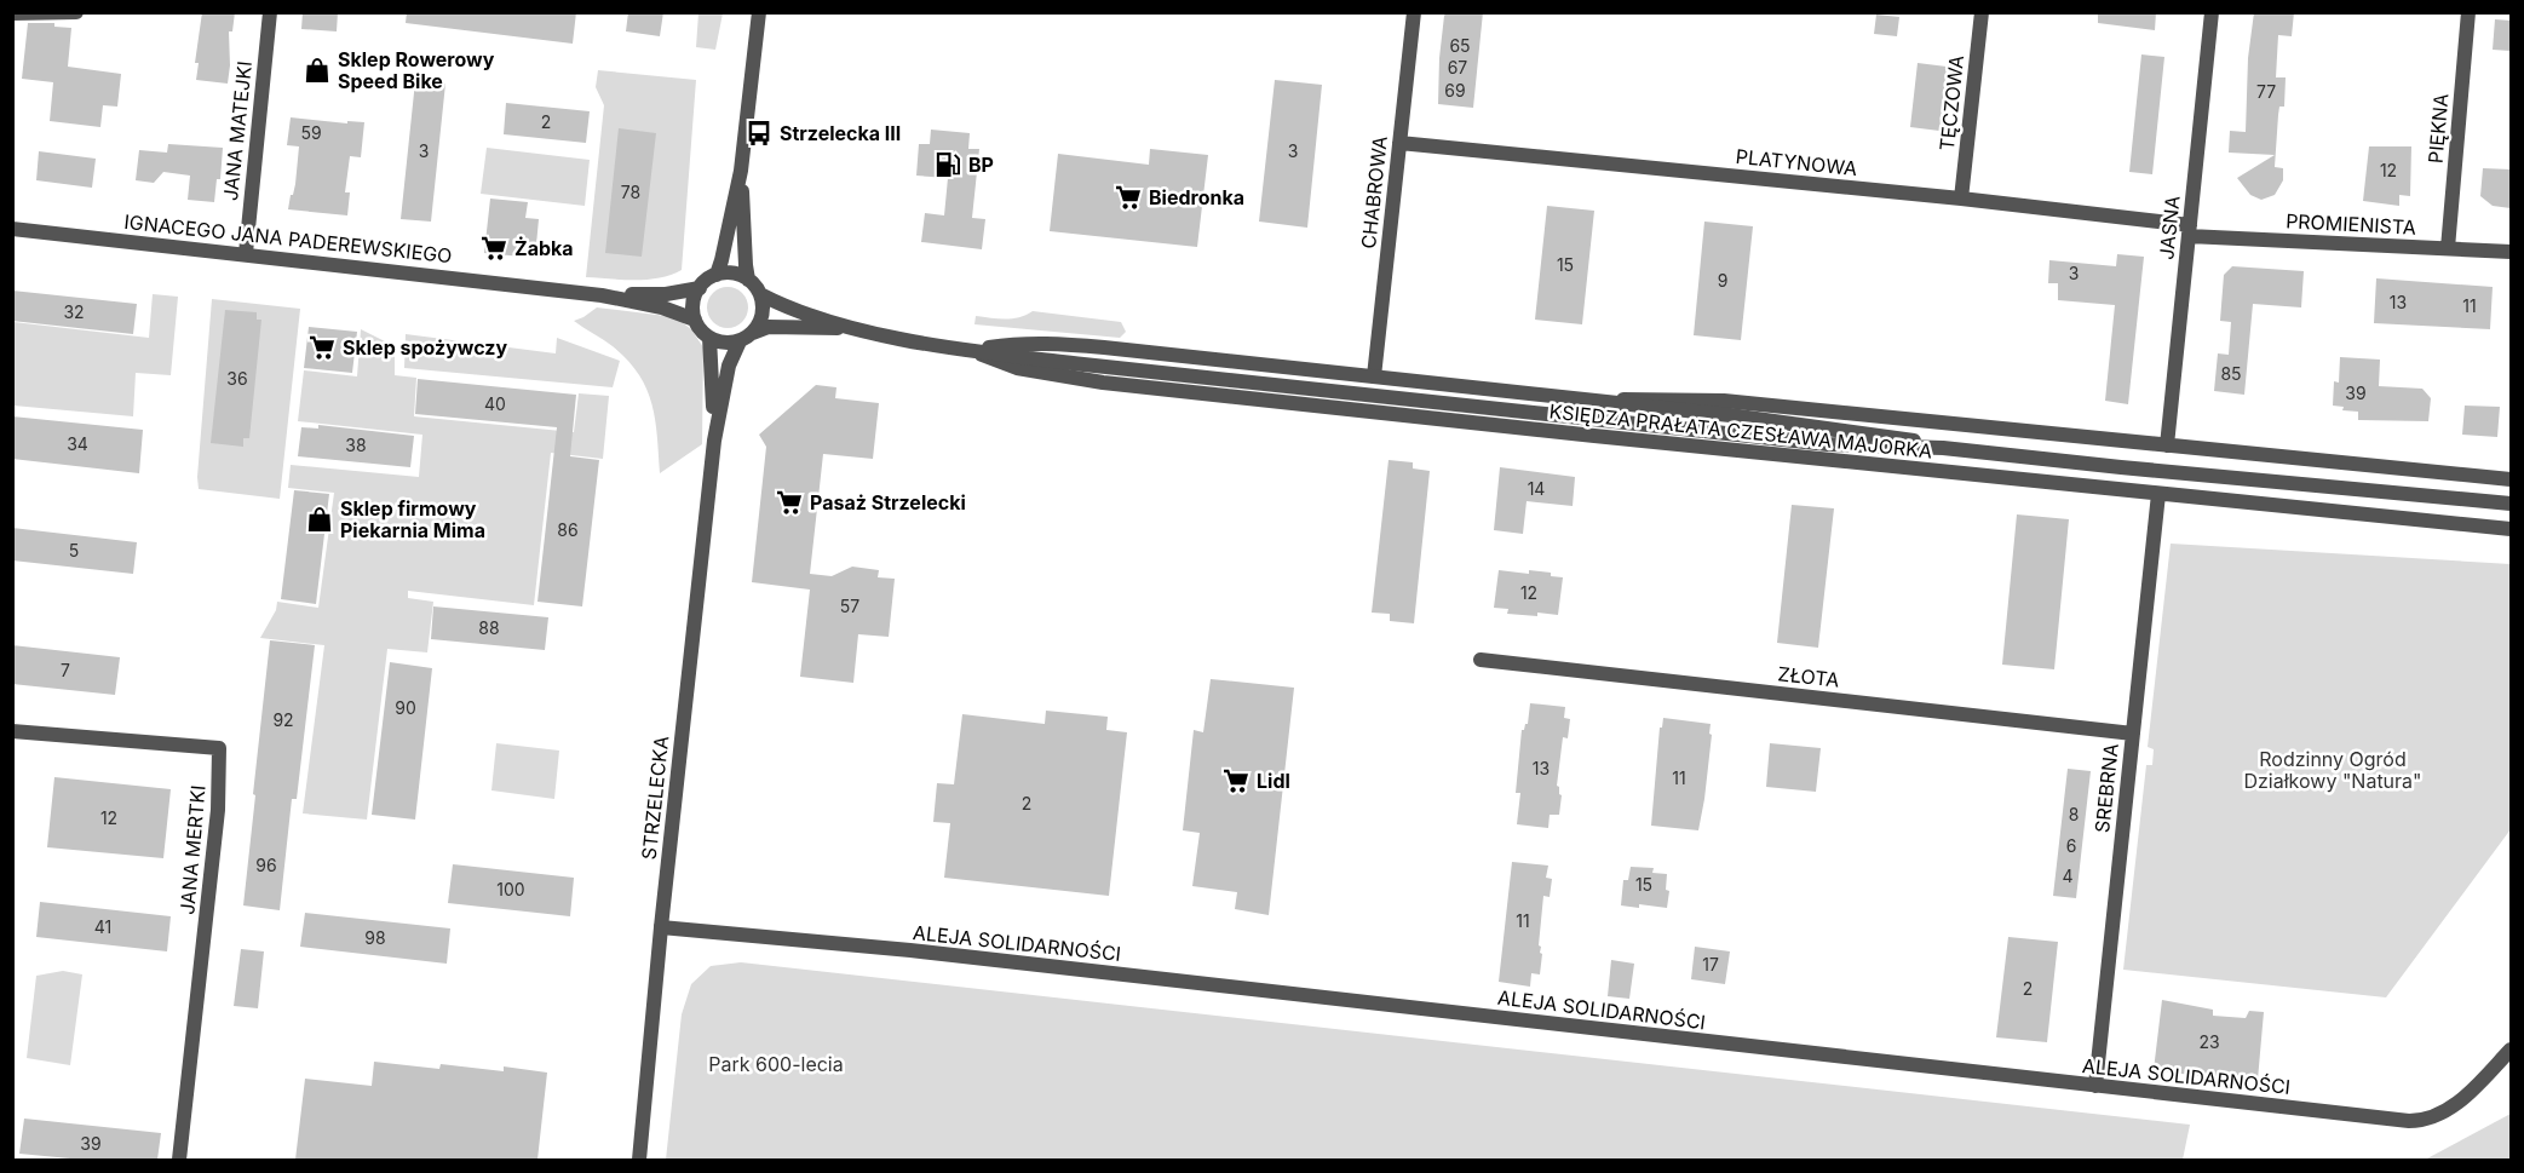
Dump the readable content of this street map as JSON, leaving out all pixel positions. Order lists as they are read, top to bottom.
{
  "streets": {
    "street": [
      "TĘCZOWA",
      "PIĘKNA",
      "JANA MATEJKI",
      "PLATYNOWA",
      "CHABROWA",
      "PROMIENISTA",
      "JASNA",
      "IGNACEGO JANA PADEREWSKIEGO",
      "KSIĘDZA PRAŁATA CZESŁAWA MAJORKA",
      "ZŁOTA",
      "SREBRNA",
      "STRZELECKA",
      "JANA MERTKI",
      "ALEJA SOLIDARNOŚCI"
    ]
  },
  "crossings": [
    ["TĘCZOWA", "PLATYNOWA"],
    ["PIĘKNA", "PROMIENISTA"],
    ["JANA MATEJKI", "IGNACEGO JANA PADEREWSKIEGO"],
    ["PLATYNOWA", "CHABROWA"],
    ["PLATYNOWA", "PROMIENISTA"],
    ["PLATYNOWA", "JASNA"],
    ["CHABROWA", "KSIĘDZA PRAŁATA CZESŁAWA MAJORKA"],
    ["PROMIENISTA", "JASNA"],
    ["JASNA", "KSIĘDZA PRAŁATA CZESŁAWA MAJORKA"],
    ["IGNACEGO JANA PADEREWSKIEGO", "KSIĘDZA PRAŁATA CZESŁAWA MAJORKA"],
    ["IGNACEGO JANA PADEREWSKIEGO", "STRZELECKA"],
    ["KSIĘDZA PRAŁATA CZESŁAWA MAJORKA", "SREBRNA"],
    ["KSIĘDZA PRAŁATA CZESŁAWA MAJORKA", "STRZELECKA"],
    ["ZŁOTA", "SREBRNA"],
    ["SREBRNA", "ALEJA SOLIDARNOŚCI"],
    ["STRZELECKA", "ALEJA SOLIDARNOŚCI"]
  ],
  "parks": ["Rodzinny Ogród Działkowy \"Natura\"", "Park 600-lecia"],
  "places": {
    "shop": ["Sklep Rowerowy Speed Bike", "Sklep firmowy Piekarnia Mima"],
    "bus stop": ["Strzelecka III"],
    "fuel station": ["BP"],
    "supermarket": [
      "Biedronka",
      "Żabka",
      "Sklep spożywczy",
      "Pasaż Strzelecki",
      "Lidl"
    ]
  },
  "house_numbers": [
    "65",
    "67",
    "69",
    "77",
    "2",
    "59",
    "3",
    "3",
    "12",
    "78",
    "15",
    "3",
    "9",
    "13",
    "11",
    "32",
    "85",
    "36",
    "39",
    "40",
    "34",
    "38",
    "14",
    "86",
    "5",
    "12",
    "57",
    "88",
    "7",
    "90",
    "92",
    "13",
    "11",
    "2",
    "8",
    "12",
    "6",
    "96",
    "4",
    "15",
    "100",
    "11",
    "41",
    "98",
    "17",
    "2",
    "23",
    "39"
  ]
}
